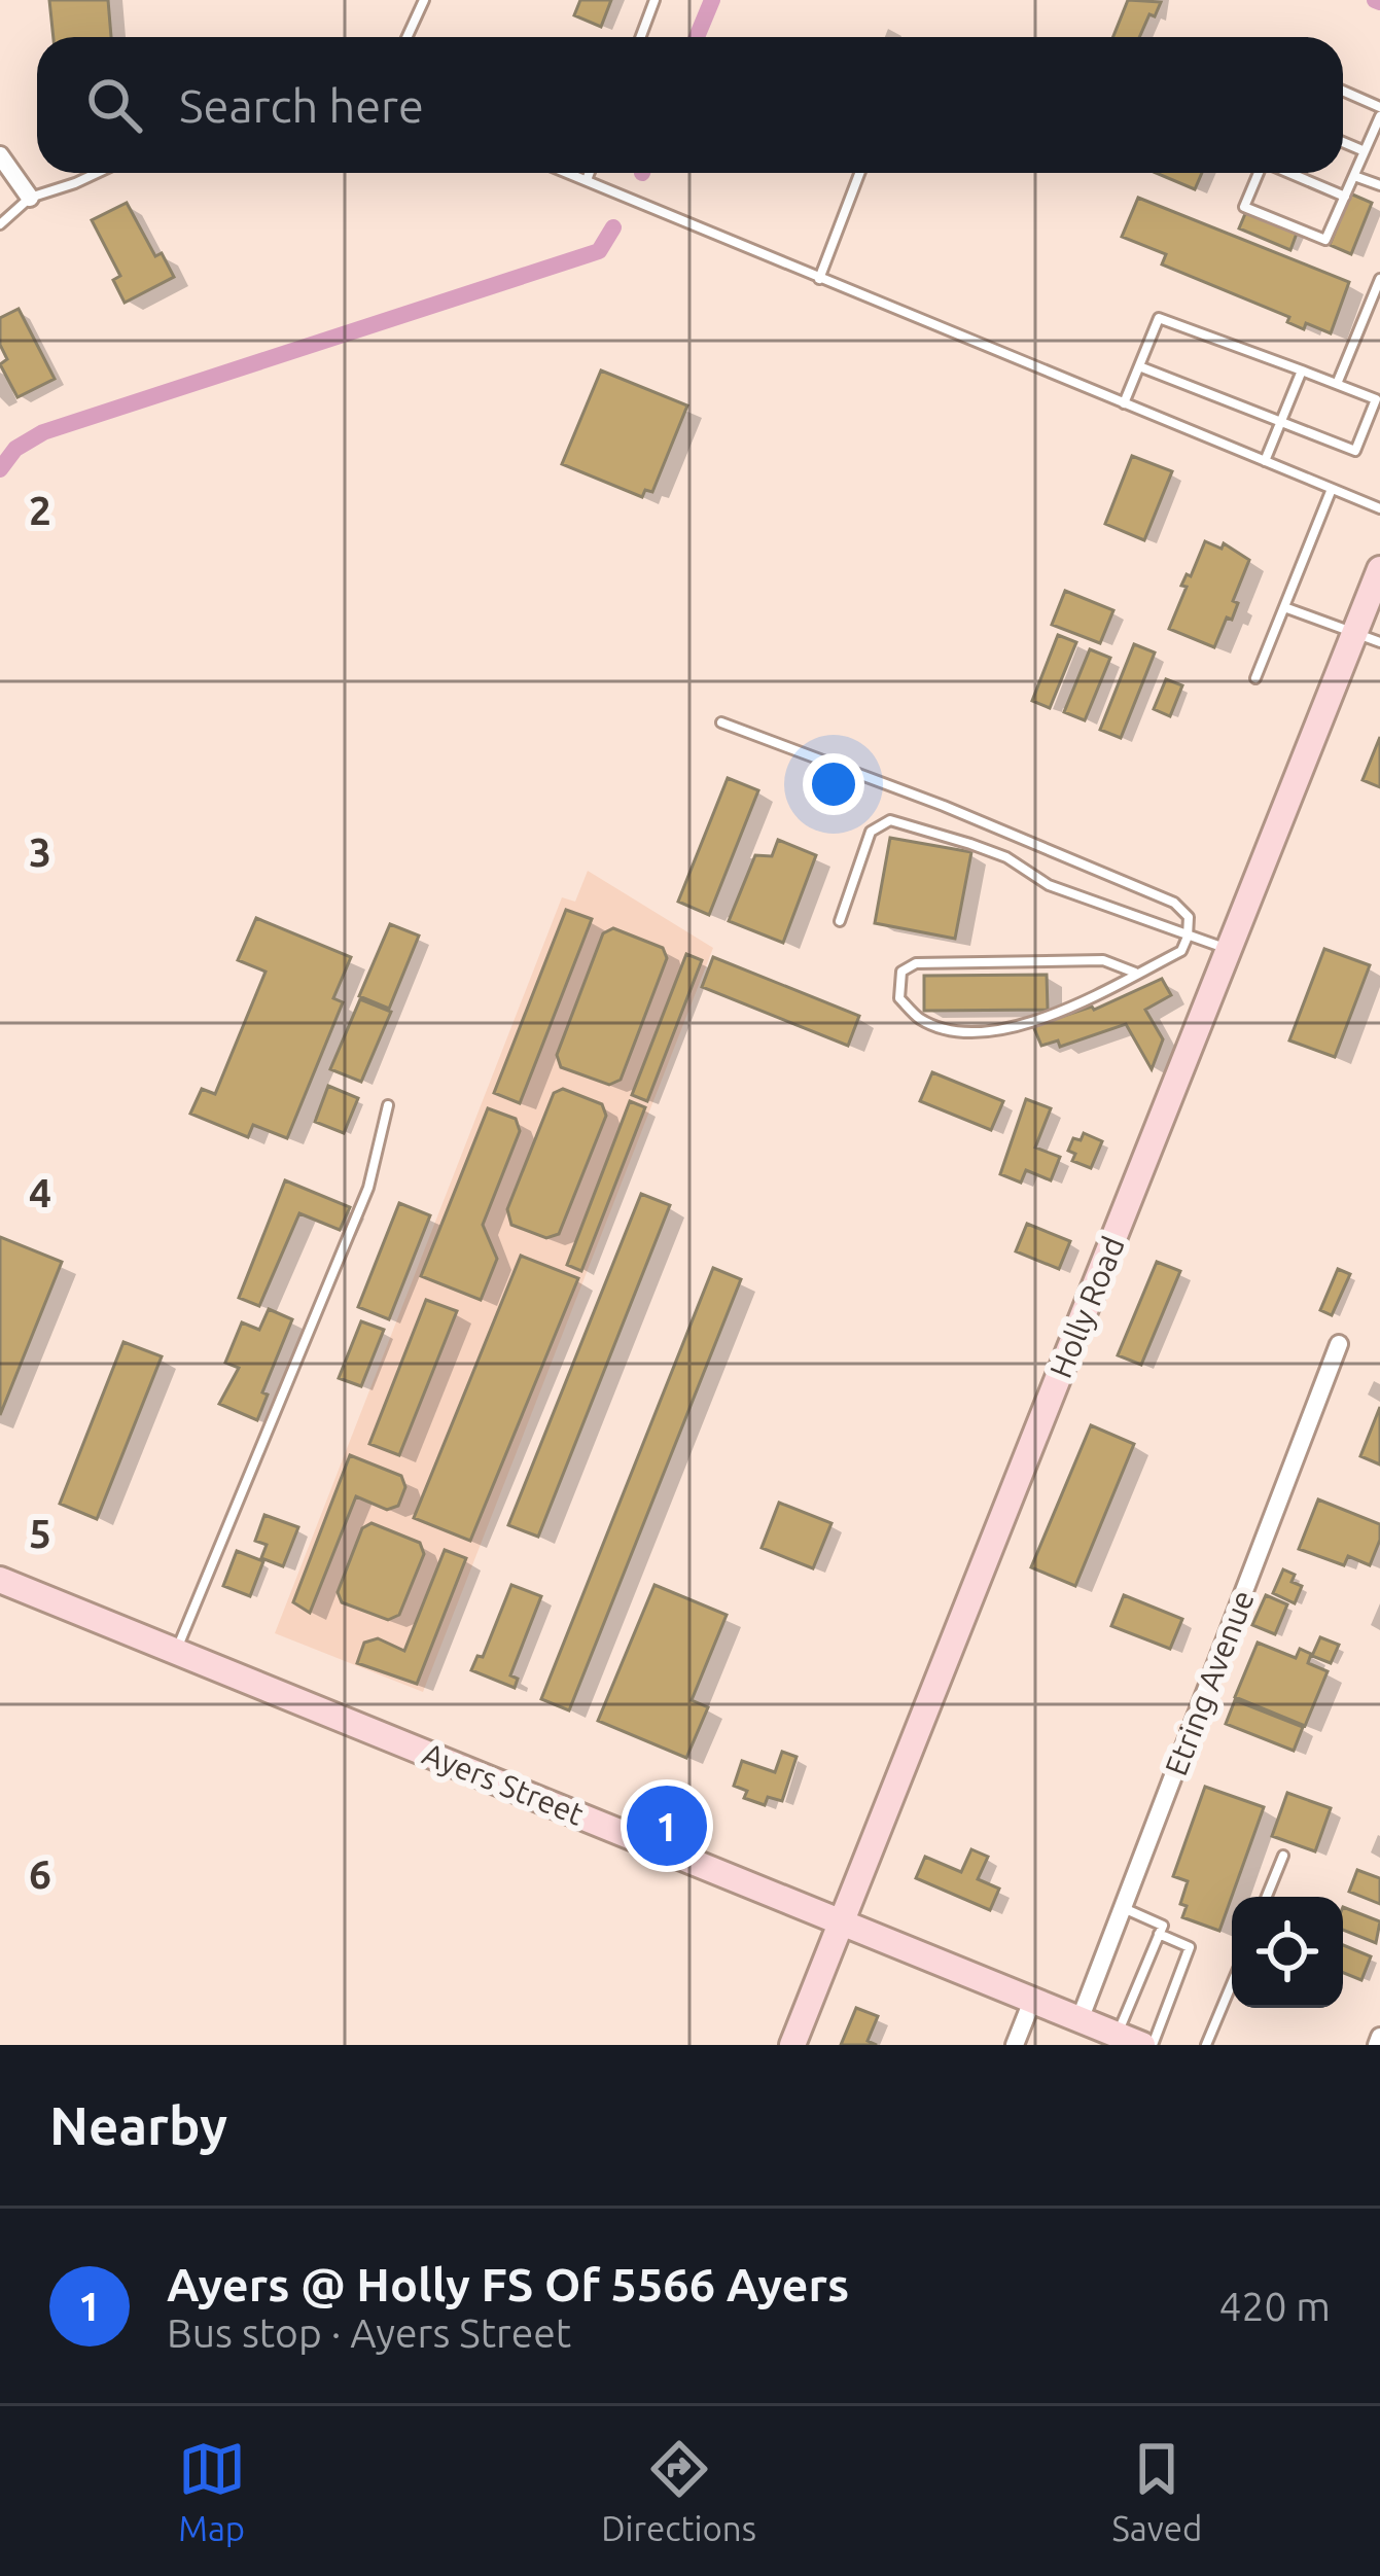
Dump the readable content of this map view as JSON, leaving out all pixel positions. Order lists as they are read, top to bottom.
{
  "streets": {
    "main road": ["Holly Road", "Ayers Street"],
    "street": ["Etring Avenue"]
  },
  "crossings": [
    ["Holly Road", "Ayers Street"],
    ["Etring Avenue", "Ayers Street"]
  ],
  "page": {
    "search": "Search here",
    "pins": "1",
    "heading": "Nearby",
    "list": [
      {
        "mark": "1",
        "name": "Ayers @ Holly FS Of 5566 Ayers",
        "note": "Bus stop · Ayers Street",
        "value": "420 m"
      }
    ],
    "nav": ["Map", "Directions", "Saved"]
  },
  "grid": {
    "rows": [
      "2",
      "3",
      "4",
      "5",
      "6"
    ]
  }
}
